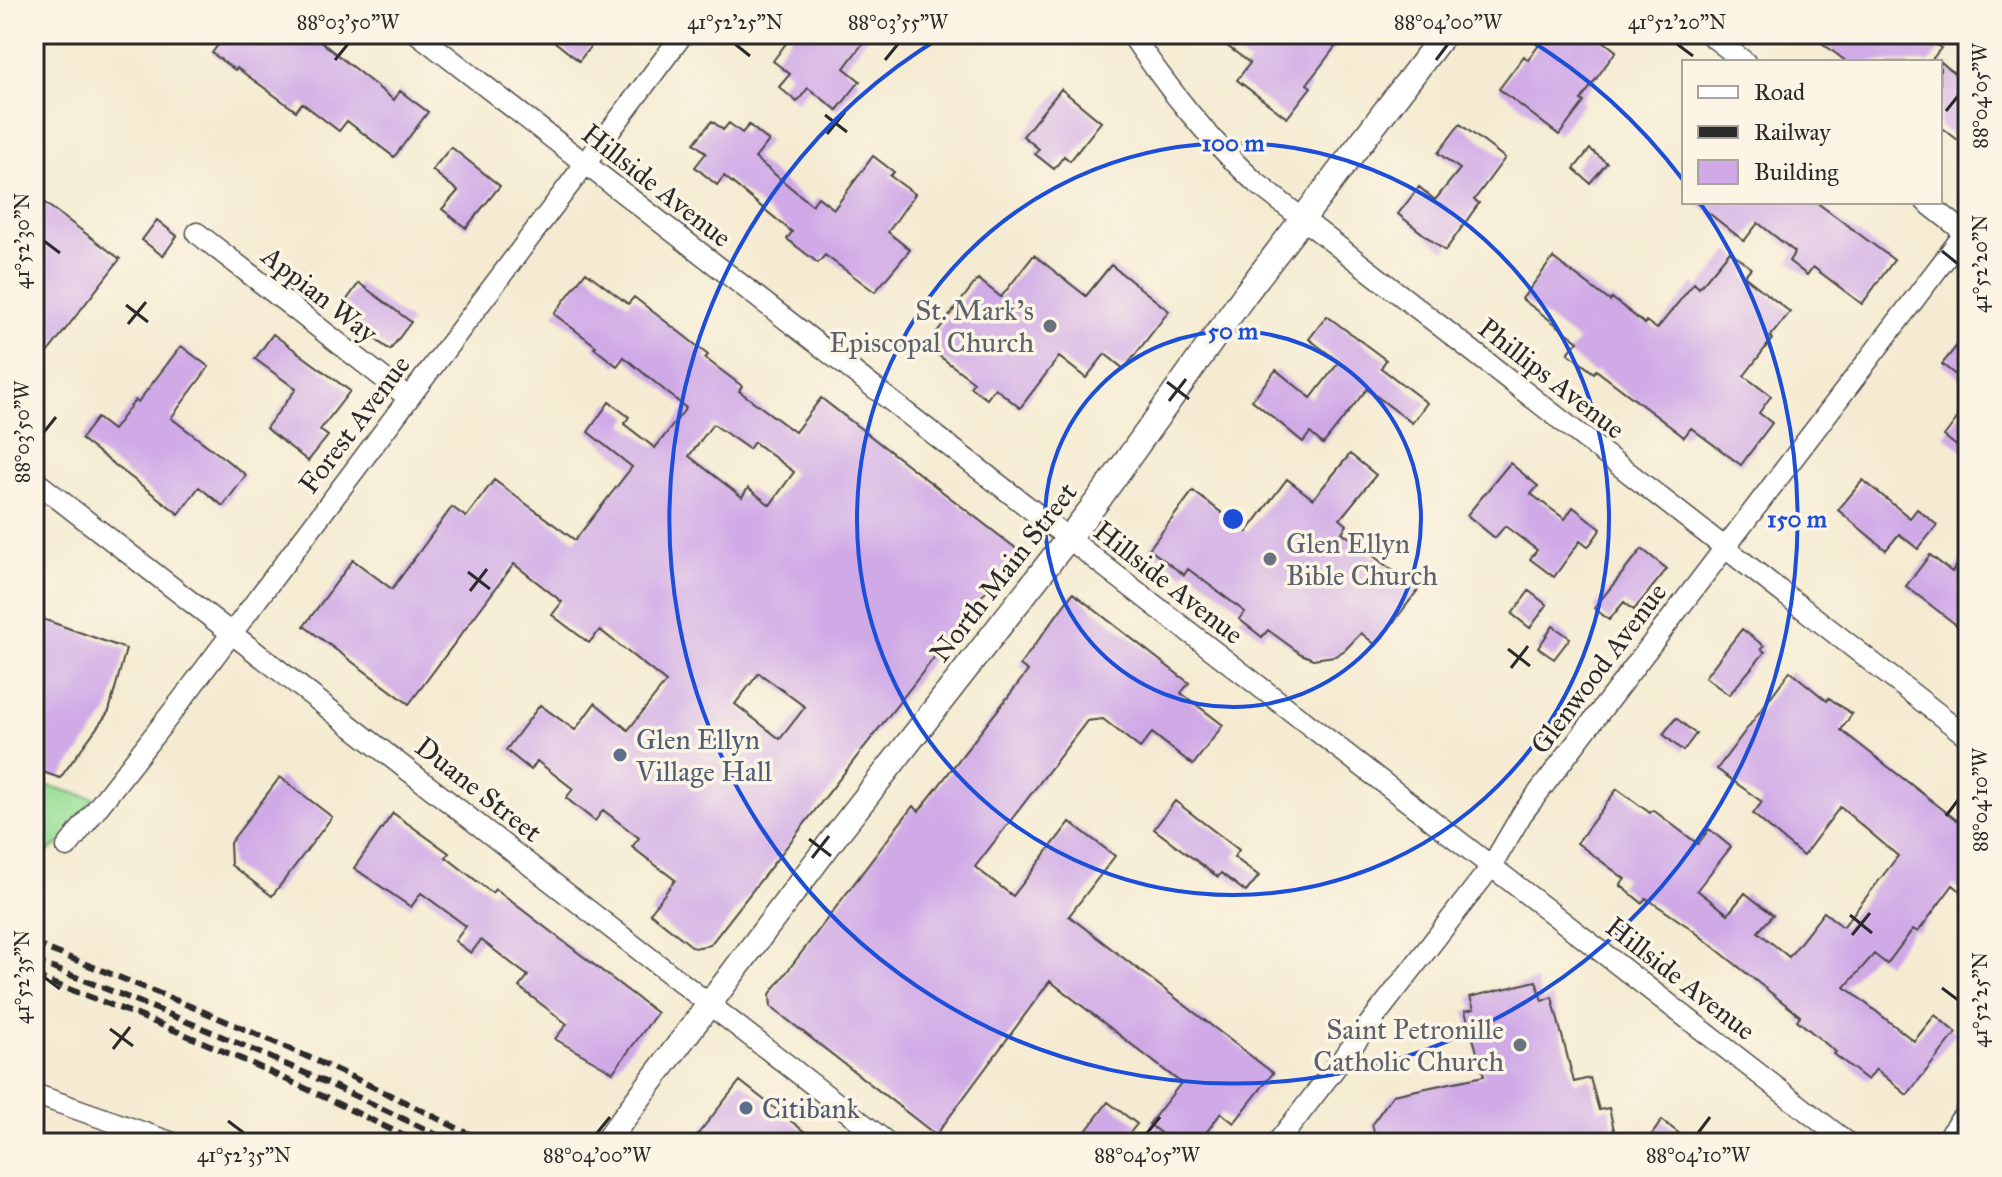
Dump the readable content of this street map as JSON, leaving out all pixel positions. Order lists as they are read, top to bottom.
{
  "streets": {
    "street": [
      "Hillside Avenue",
      "Appian Way",
      "Phillips Avenue",
      "Forest Avenue",
      "North Main Street",
      "Glenwood Avenue",
      "Duane Street"
    ]
  },
  "crossings": [
    ["Hillside Avenue", "Forest Avenue"],
    ["Hillside Avenue", "North Main Street"],
    ["Hillside Avenue", "Glenwood Avenue"],
    ["Appian Way", "Forest Avenue"],
    ["Phillips Avenue", "North Main Street"],
    ["Phillips Avenue", "Glenwood Avenue"],
    ["Forest Avenue", "Duane Street"],
    ["North Main Street", "Duane Street"]
  ],
  "places": [
    "St. Mark's Episcopal Church",
    "Glen Ellyn Bible Church",
    "Glen Ellyn Village Hall",
    "Saint Petronille Catholic Church",
    "Citibank"
  ],
  "legend": ["Road", "Railway", "Building"],
  "coordinates": [
    "88°03'50\"W",
    "41°52'25\"N",
    "88°03'55\"W",
    "88°04'00\"W",
    "41°52'20\"N",
    "88°04'05\"W",
    "41°52'30\"N",
    "88°04'10\"W",
    "41°52'35\"N"
  ],
  "rings": ["100 m", "50 m", "150 m"]
}
